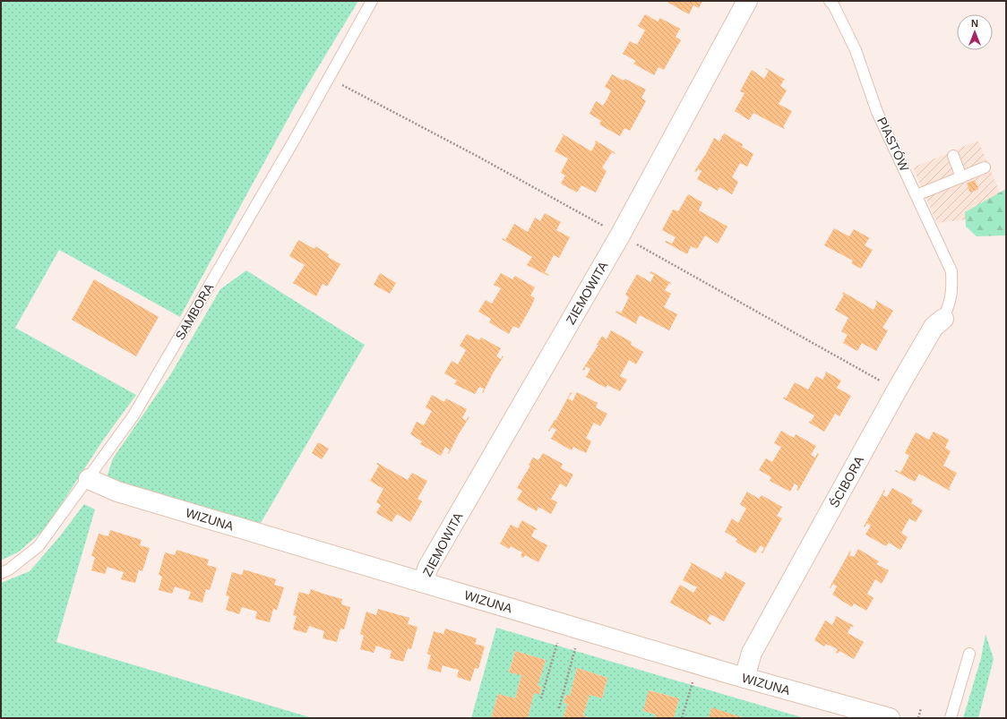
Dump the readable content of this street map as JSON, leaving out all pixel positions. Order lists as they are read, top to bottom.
{
  "streets": {
    "street": ["ZIEMOWITA", "ŚCIBORA", "WIZUNA"],
    "lane": ["PIASTÓW", "SAMBORA"]
  },
  "crossings": [
    ["PIASTÓW", "ŚCIBORA"],
    ["ZIEMOWITA", "WIZUNA"],
    ["SAMBORA", "WIZUNA"],
    ["ŚCIBORA", "WIZUNA"]
  ],
  "north": "top"
}
